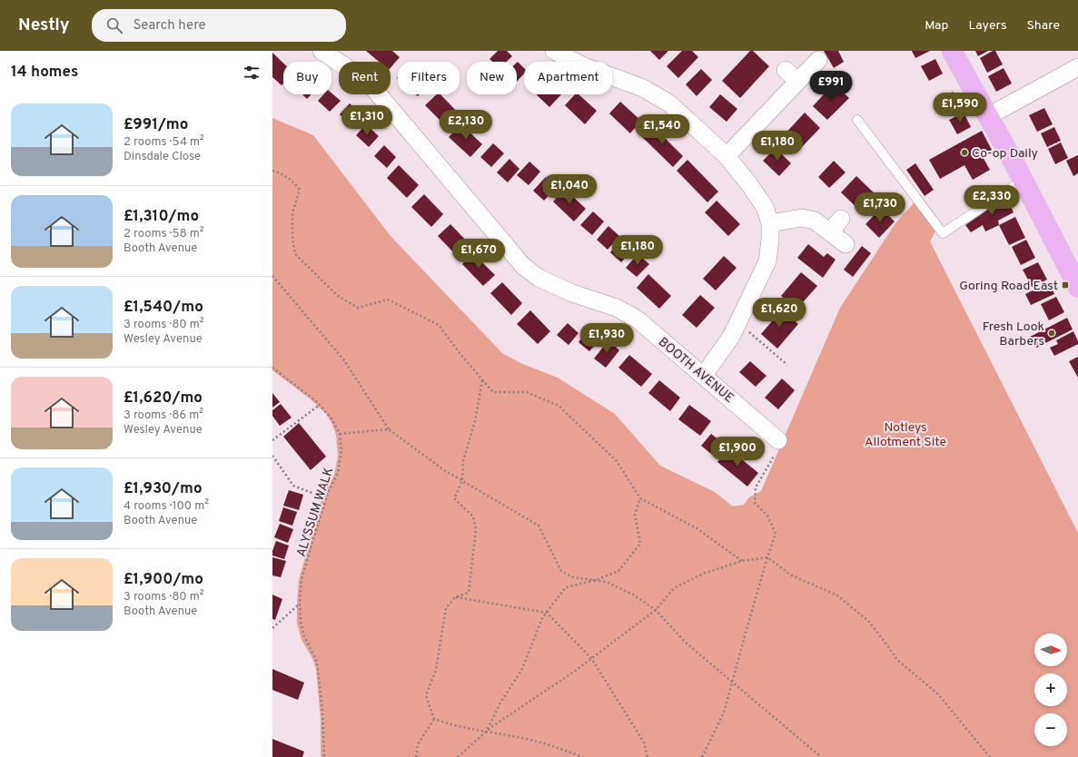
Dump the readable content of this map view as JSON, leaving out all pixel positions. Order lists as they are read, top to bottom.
{
  "streets": {
    "street": ["BOOTH AVENUE"],
    "path": ["ALYSSUM WALK"]
  },
  "parks": ["Notleys Allotment Site"],
  "places": {
    "other": ["Co-op Daily", "Fresh Look Barbers"],
    "transit": ["Goring Road East"]
  },
  "north": "right",
  "page": {
    "header": "Nestly",
    "search": "Search here",
    "nav": ["Map", "Layers", "Share"],
    "heading": "14 homes",
    "chip": [
      "Buy",
      "Rent",
      "Filters",
      "New",
      "Apartment"
    ],
    "price": [
      "£991",
      "£1,590",
      "£1,310",
      "£2,130",
      "£1,540",
      "£1,180",
      "£1,040",
      "£2,330",
      "£1,730",
      "£1,180",
      "£1,670",
      "£1,620",
      "£1,930",
      "£1,900"
    ],
    "list": [
      {
        "name": "£991/mo",
        "note": "2 rooms · 54 m² · Dinsdale Close"
      },
      {
        "name": "£1,310/mo",
        "note": "2 rooms · 58 m² · Booth Avenue"
      },
      {
        "name": "£1,540/mo",
        "note": "3 rooms · 80 m² · Wesley Avenue"
      },
      {
        "name": "£1,620/mo",
        "note": "3 rooms · 86 m² · Wesley Avenue"
      },
      {
        "name": "£1,930/mo",
        "note": "4 rooms · 100 m² · Booth Avenue"
      },
      {
        "name": "£1,900/mo",
        "note": "3 rooms · 80 m² · Booth Avenue"
      }
    ],
    "map_buttons": ["+", "−"]
  }
}
